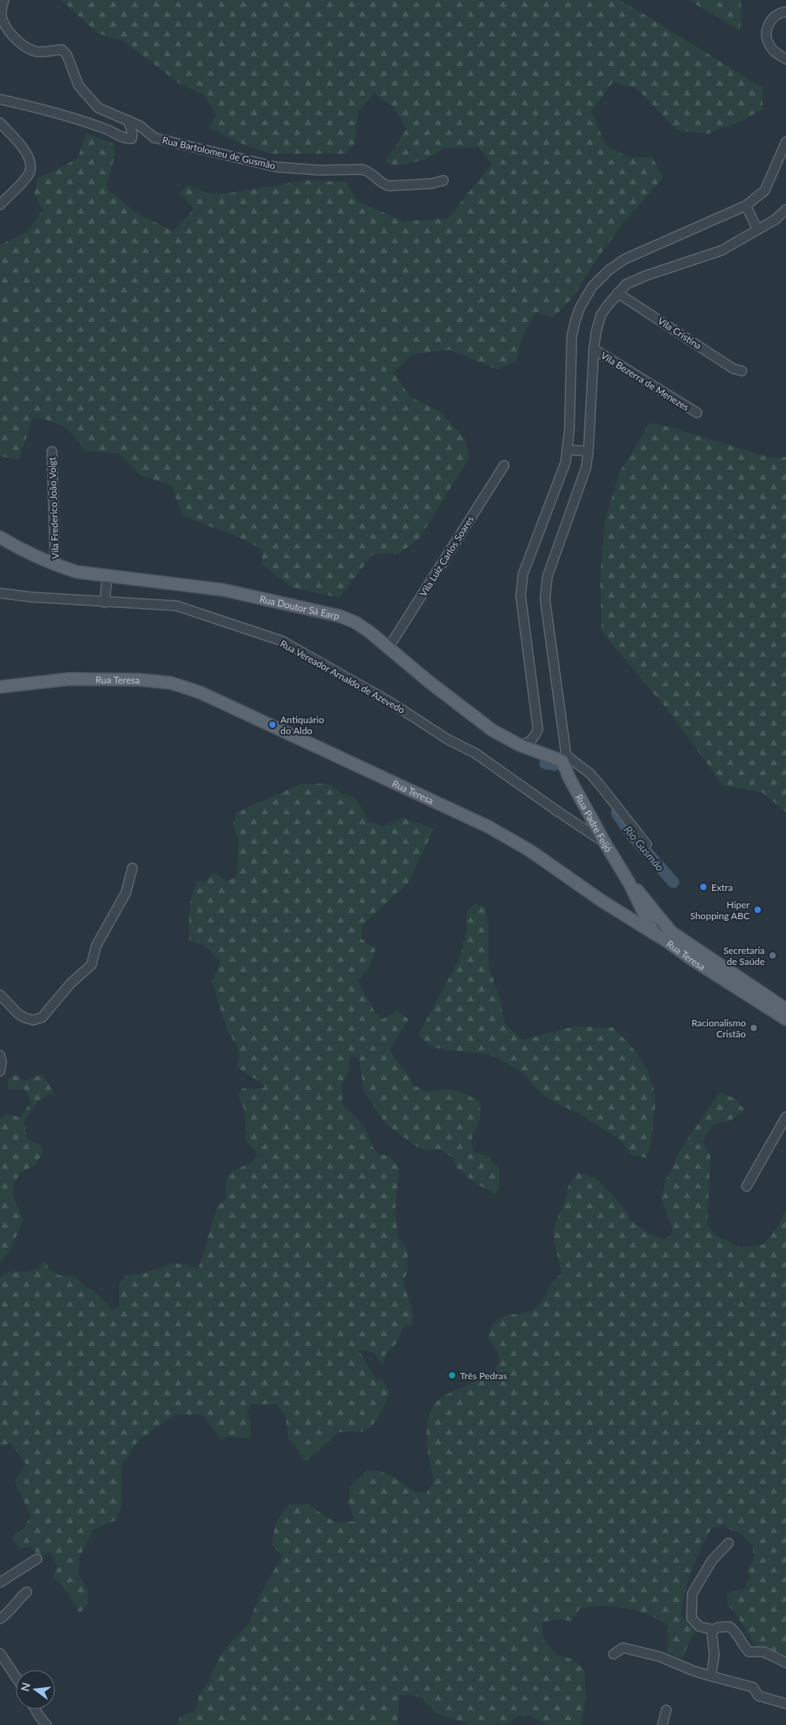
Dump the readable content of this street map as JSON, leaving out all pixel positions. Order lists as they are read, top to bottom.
{
  "streets": {
    "main road": ["Rua Doutor Sá Earp", "Rua Teresa", "Rua Padre Feijó"],
    "street": [
      "Rua Bartolomeu de Gusmão",
      "Vila Cristina",
      "Vila Bezerra de Menezes",
      "Vila Frederico João Voigt",
      "Vila Luiz Carlos Soares",
      "Rua Vereador Arnaldo de Azevedo"
    ]
  },
  "crossings": [
    ["Vila Frederico João Voigt", "Rua Doutor Sá Earp"],
    ["Vila Luiz Carlos Soares", "Rua Doutor Sá Earp"],
    ["Rua Doutor Sá Earp", "Rua Padre Feijó"],
    ["Rua Vereador Arnaldo de Azevedo", "Rua Padre Feijó"],
    ["Rua Teresa", "Rua Padre Feijó"]
  ],
  "water": ["Rio Gusmão"],
  "places": [
    "Antiquário do Aldo",
    "Extra",
    "Hiper Shopping ABC",
    "Secretaria de Saúde",
    "Racionalismo Cristão",
    "Três Pedras"
  ],
  "north": "left"
}
